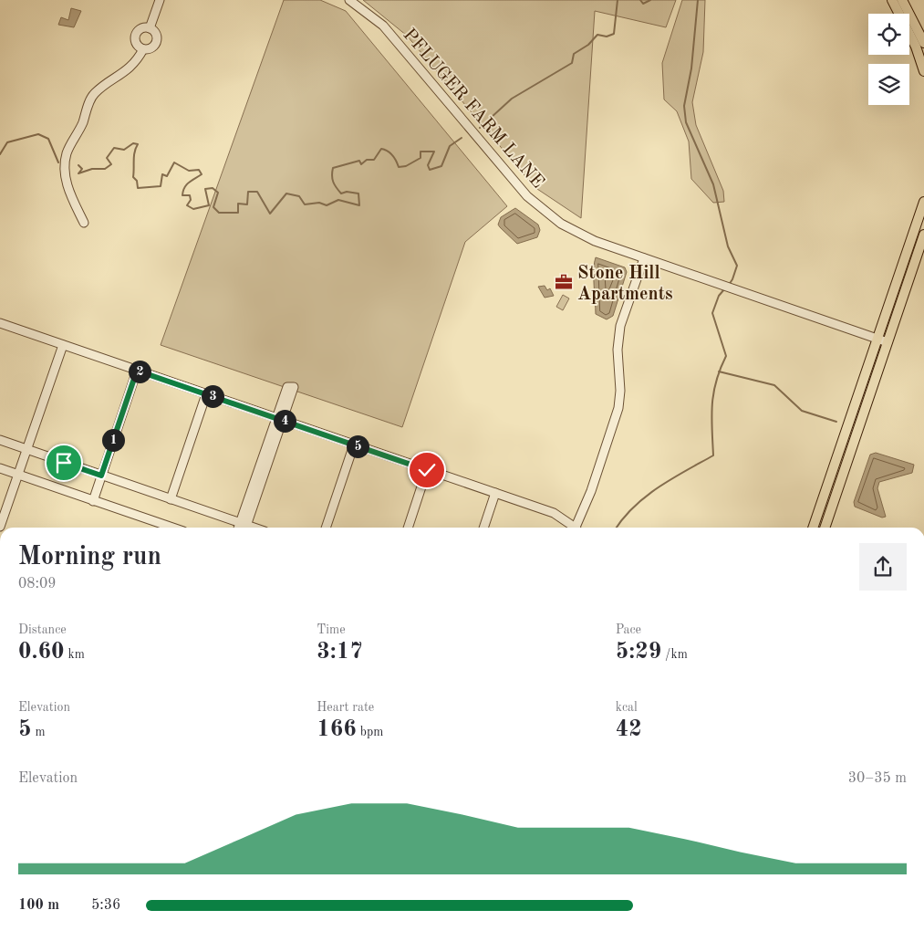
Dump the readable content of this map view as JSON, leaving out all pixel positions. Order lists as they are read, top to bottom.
{
  "streets": {
    "street": ["PFLUGER FARM LANE"]
  },
  "places": {
    "office": ["Stone Hill Apartments"]
  },
  "page": {
    "pins": [
      "2",
      "3",
      "4",
      "1",
      "5"
    ],
    "heading": ["Morning run", "08:09"],
    "stats": [
      ["Distance", "0.60 km"],
      ["Time", "3:17"],
      ["Pace", "5:29 /km"],
      ["Elevation", "5 m"],
      ["Heart rate", "166 bpm"],
      ["kcal", "42"]
    ],
    "chart": ["Elevation", "30–35 m"],
    "list": [
      {
        "name": "100 m",
        "note": "5:36"
      }
    ]
  }
}
